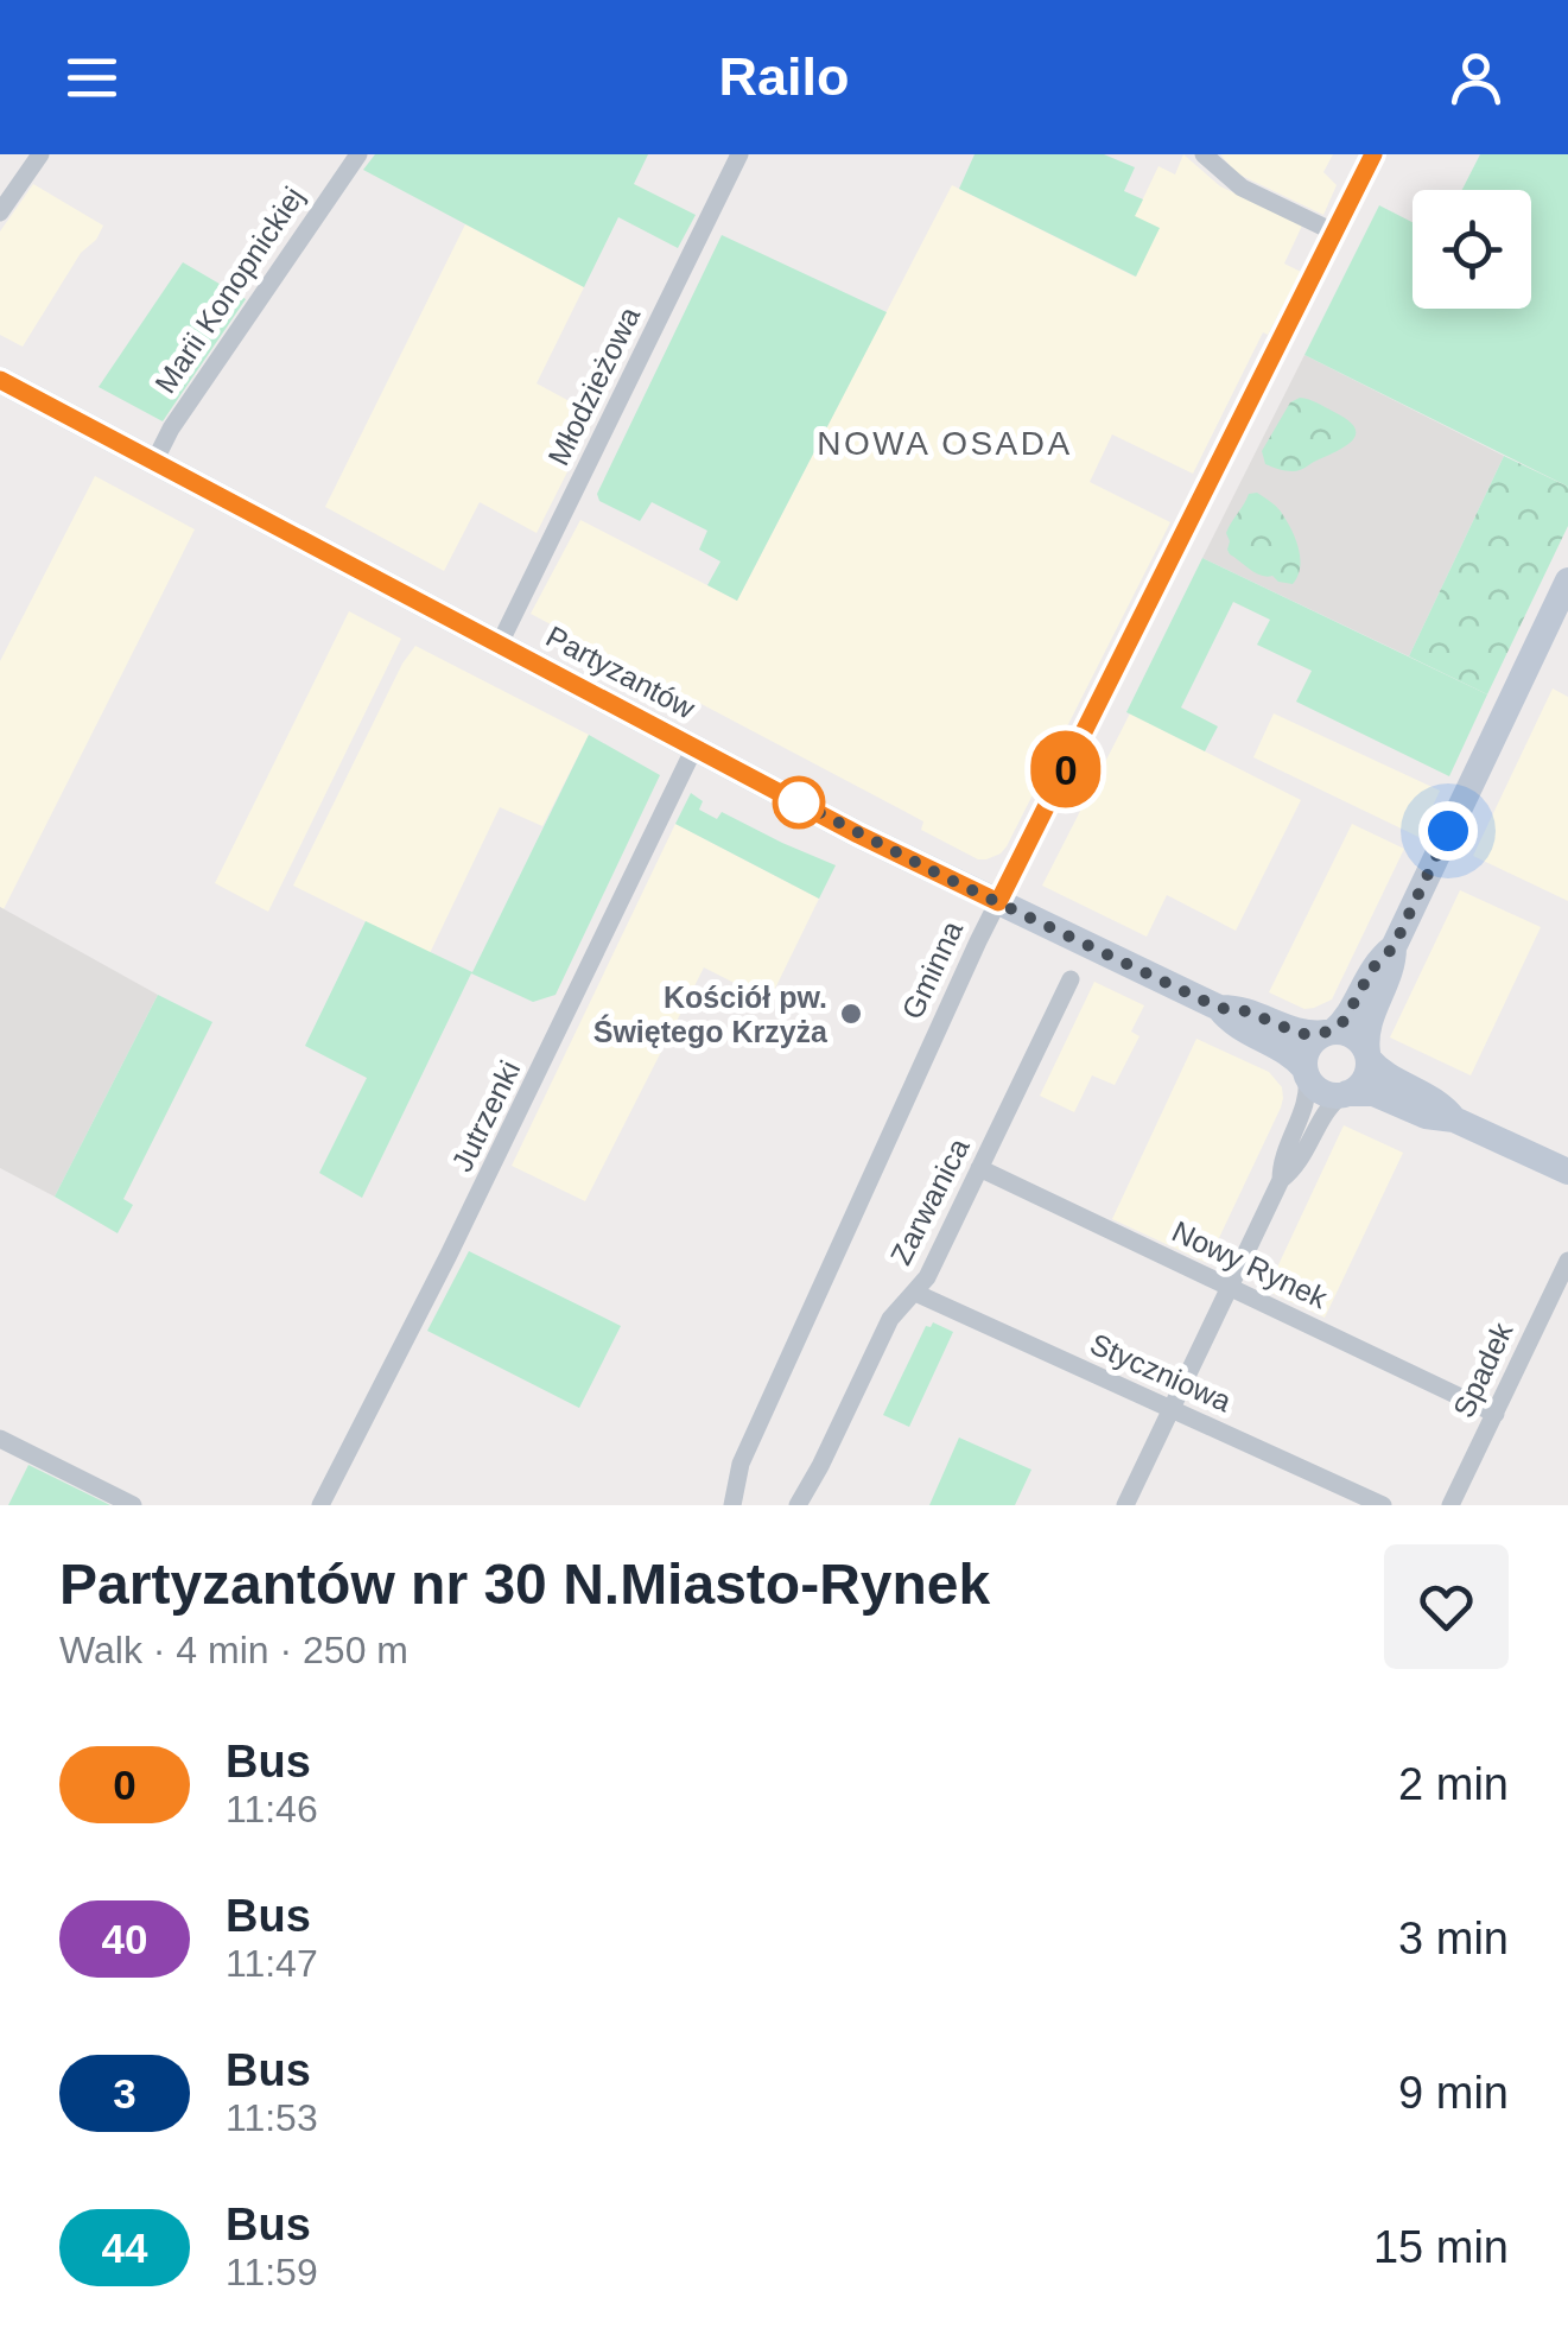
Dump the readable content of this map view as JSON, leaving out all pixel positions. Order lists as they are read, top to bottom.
{
  "streets": {
    "main road": ["Partyzantów"],
    "street": [
      "Marii Konopnickiej",
      "Młodzieżowa",
      "Gminna",
      "Jutrzenki",
      "Zarwanica",
      "Nowy Rynek",
      "Spadek",
      "Styczniowa"
    ]
  },
  "crossings": [
    ["Marii Konopnickiej", "Partyzantów"],
    ["Młodzieżowa", "Partyzantów"],
    ["Partyzantów", "Gminna"],
    ["Partyzantów", "Jutrzenki"],
    ["Zarwanica", "Nowy Rynek"],
    ["Zarwanica", "Styczniowa"],
    ["Nowy Rynek", "Spadek"]
  ],
  "districts": ["NOWA OSADA"],
  "places": ["Kościół pw. Świętego Krzyża"],
  "lines": ["bus line 0"],
  "page": {
    "header": "Railo",
    "on_map": "0",
    "heading": ["Partyzantów nr 30 N.Miasto-Rynek", "Walk · 4 min · 250 m"],
    "list": [
      {
        "mark": "0",
        "name": "Bus",
        "note": "11:46",
        "value": "2 min"
      },
      {
        "mark": "40",
        "name": "Bus",
        "note": "11:47",
        "value": "3 min"
      },
      {
        "mark": "3",
        "name": "Bus",
        "note": "11:53",
        "value": "9 min"
      },
      {
        "mark": "44",
        "name": "Bus",
        "note": "11:59",
        "value": "15 min"
      }
    ]
  }
}
